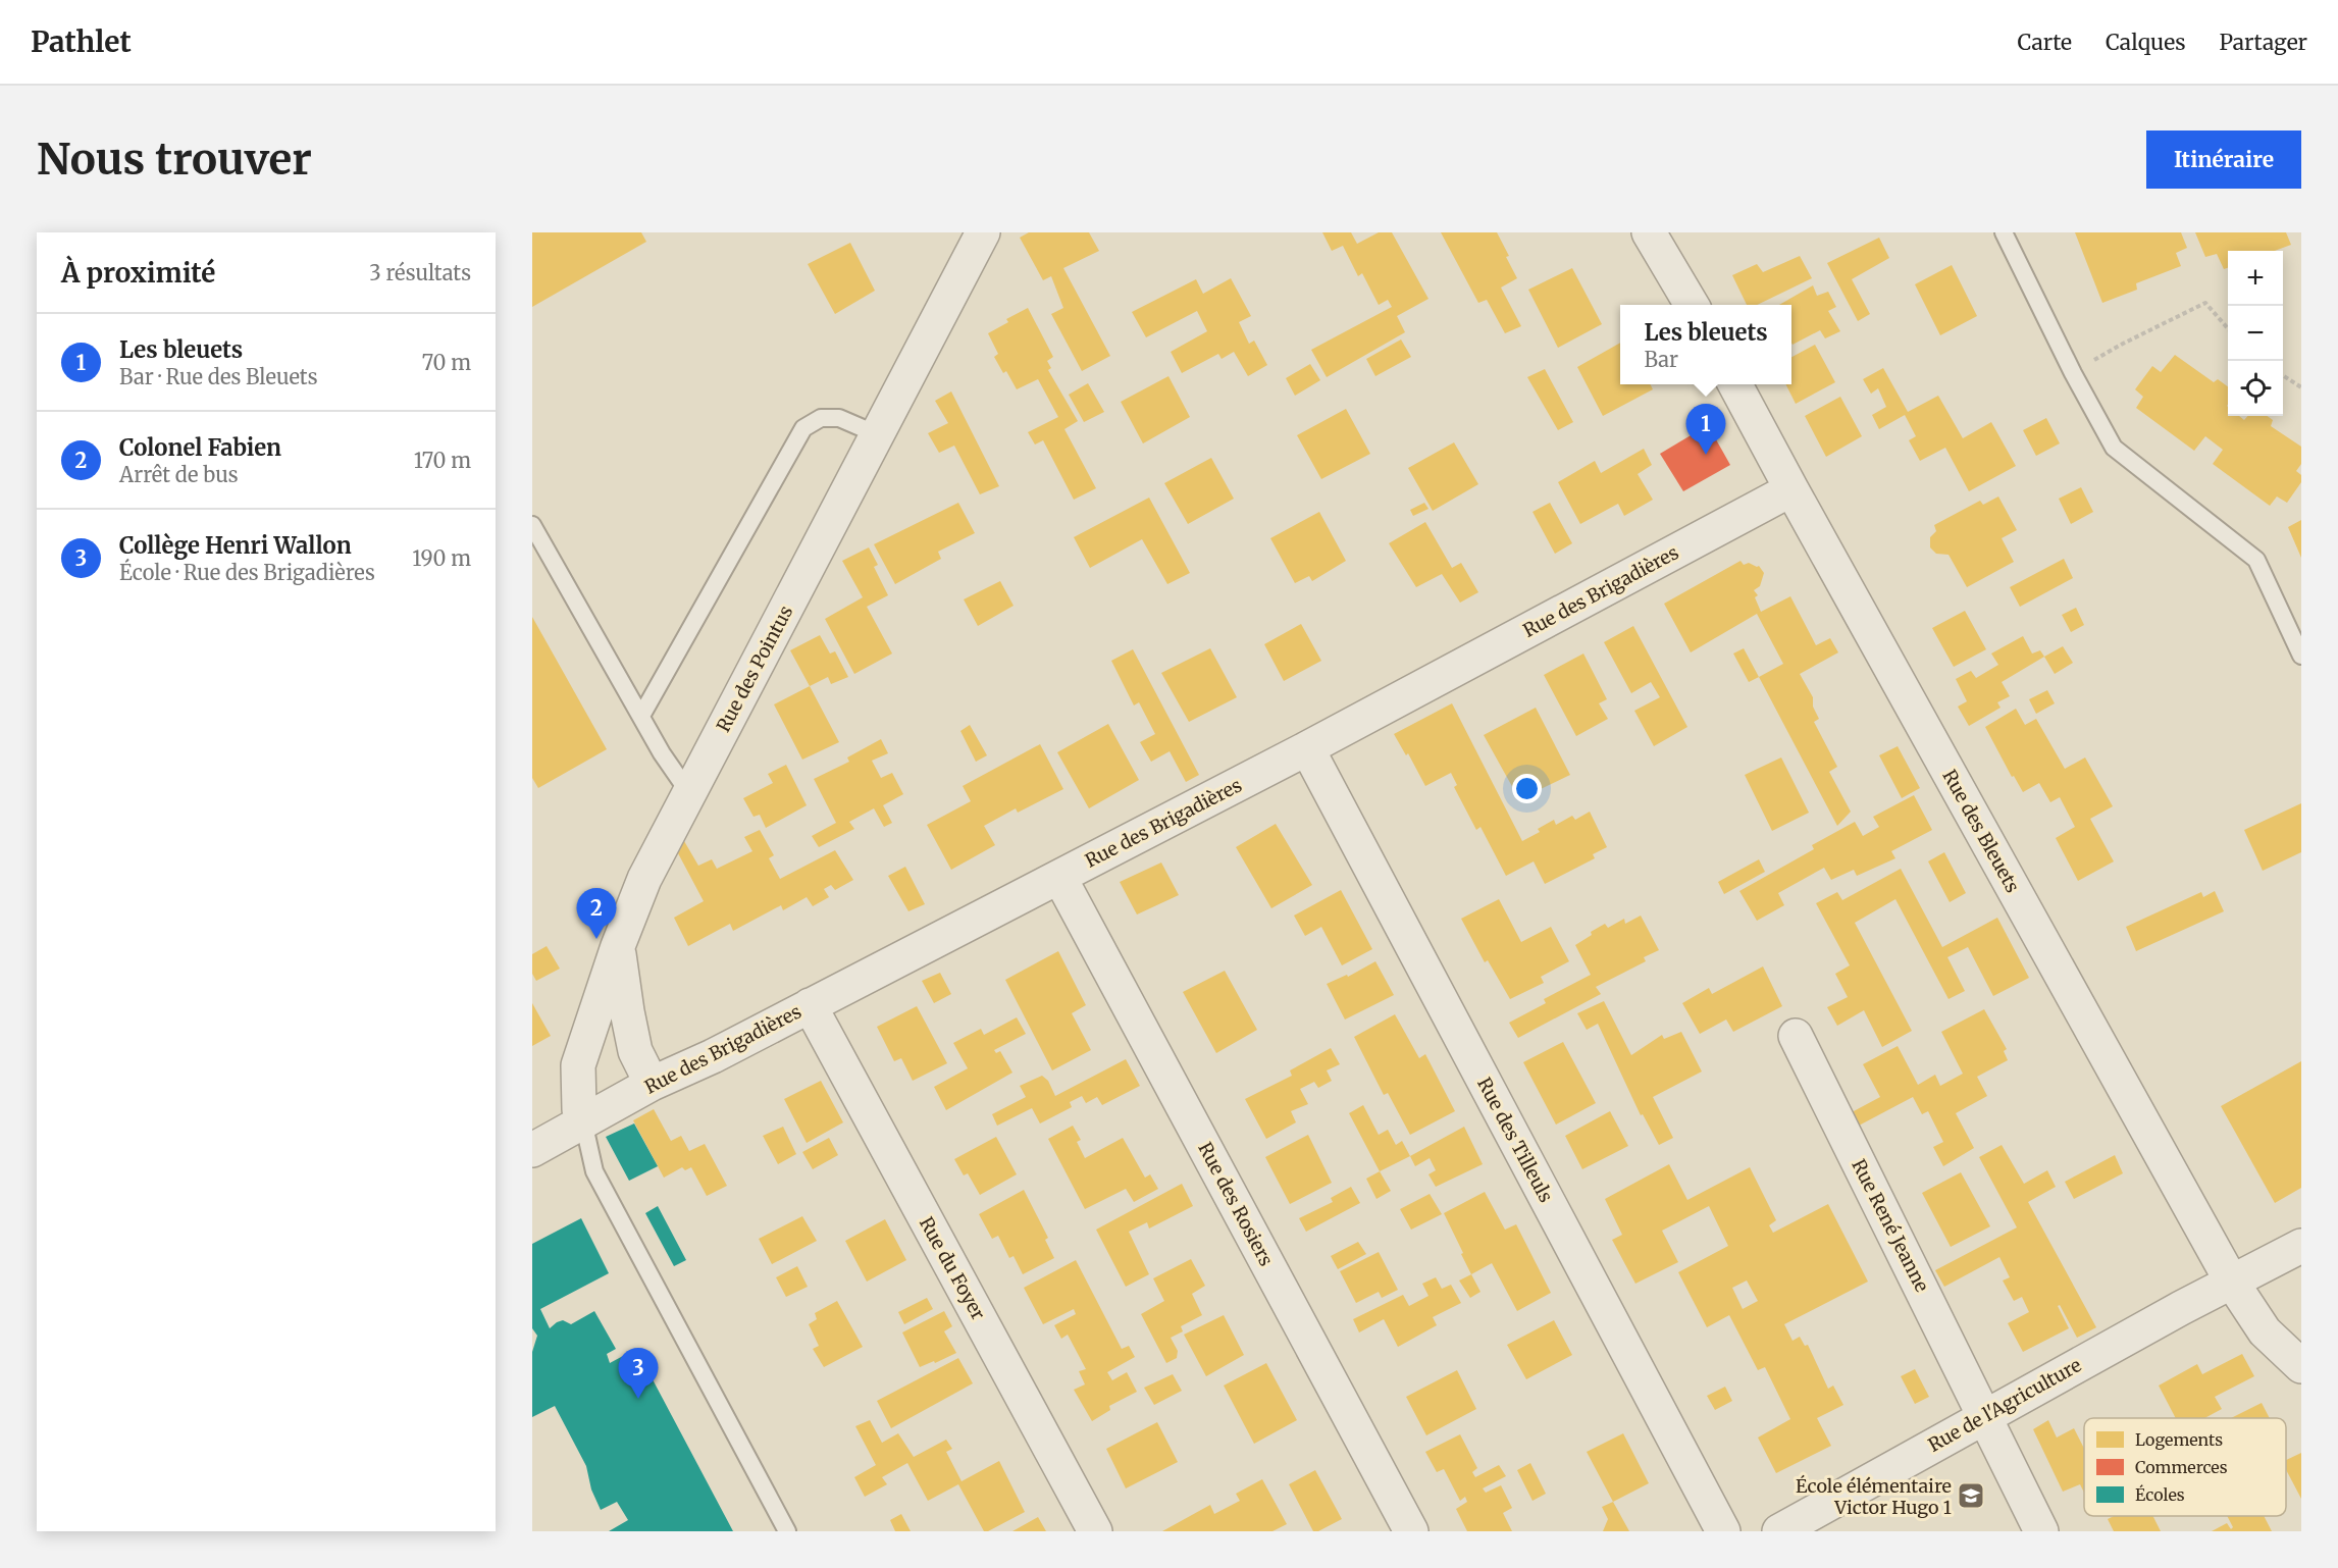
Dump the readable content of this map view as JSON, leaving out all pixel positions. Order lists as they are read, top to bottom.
{
  "streets": {
    "street": [
      "Rue des Brigadières",
      "Rue des Pointus",
      "Rue des Bleuets",
      "Rue des Tilleuls",
      "Rue des Rosiers",
      "Rue René Jeanne",
      "Rue du Foyer",
      "Rue de l'Agriculture"
    ]
  },
  "crossings": [
    ["Rue des Brigadières", "Rue des Pointus"],
    ["Rue des Brigadières", "Rue des Bleuets"],
    ["Rue des Brigadières", "Rue des Tilleuls"],
    ["Rue des Brigadières", "Rue des Rosiers"],
    ["Rue des Brigadières", "Rue du Foyer"],
    ["Rue des Bleuets", "Rue de l'Agriculture"],
    ["Rue René Jeanne", "Rue de l'Agriculture"]
  ],
  "places": {
    "school or university": ["École élémentaire Victor Hugo 1"]
  },
  "legend": ["Logements", "Commerces", "Écoles"],
  "page": {
    "header": "Pathlet",
    "nav": ["Carte", "Calques", "Partager"],
    "buttons": "Itinéraire",
    "title": "Nous trouver",
    "heading": ["À proximité", "3 résultats"],
    "map_buttons": ["+", "−"],
    "popup": ["Les bleuets", "Bar"],
    "list": [
      {
        "mark": "1",
        "name": "Les bleuets",
        "note": "Bar · Rue des Bleuets",
        "value": "70 m"
      },
      {
        "mark": "2",
        "name": "Colonel Fabien",
        "note": "Arrêt de bus",
        "value": "170 m"
      },
      {
        "mark": "3",
        "name": "Collège Henri Wallon",
        "note": "École · Rue des Brigadières",
        "value": "190 m"
      }
    ],
    "pins": ["1", "2", "3"]
  }
}
